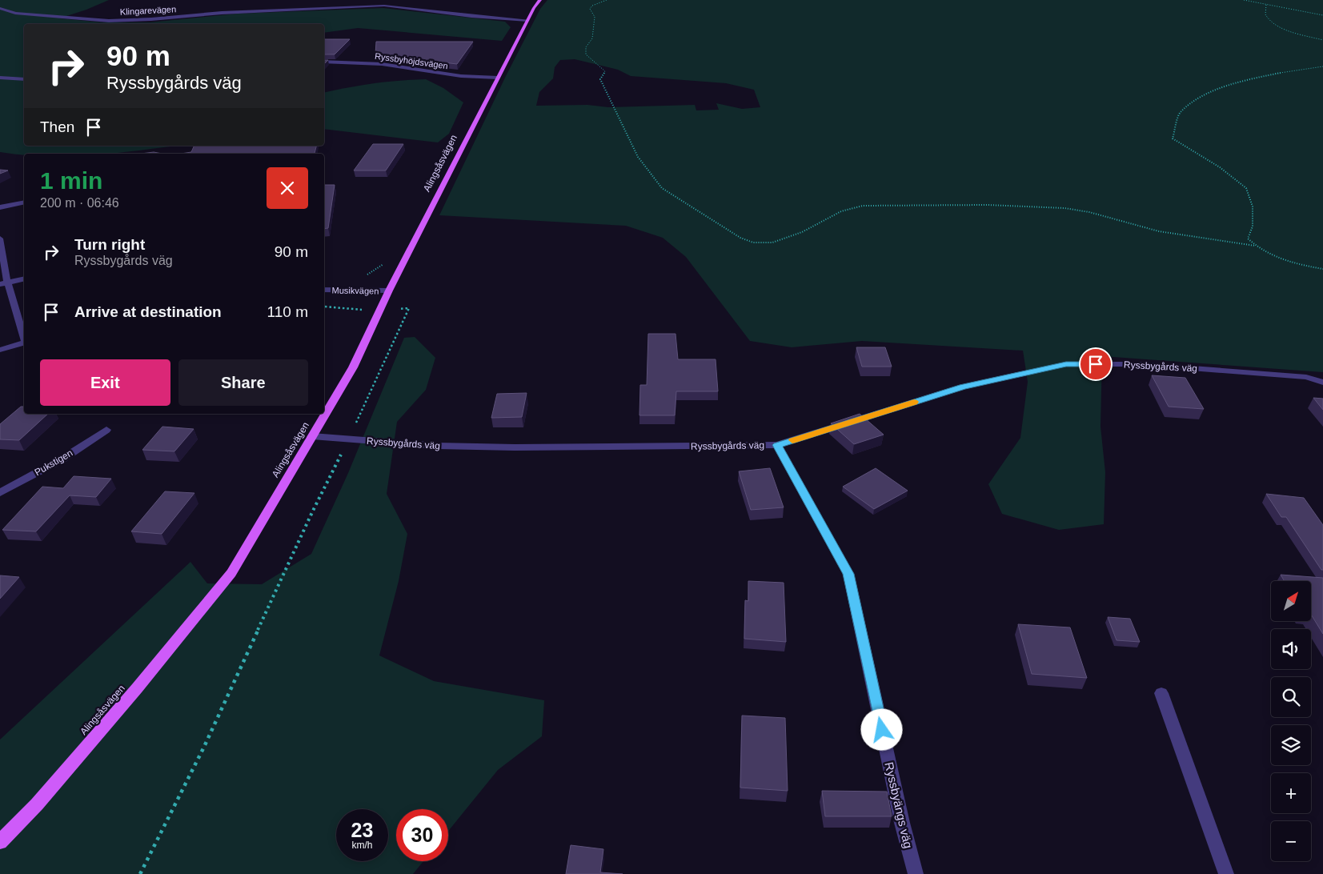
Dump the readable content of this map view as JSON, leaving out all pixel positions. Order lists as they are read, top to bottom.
{
  "streets": {
    "main road": ["Alingsåsvägen"],
    "street": [
      "Klingarevägen",
      "Ryssbyhöjdsvägen",
      "Musikvägen",
      "Ryssbygårds väg",
      "Pukstigen",
      "Ryssbyängs väg"
    ]
  },
  "crossings": [
    ["Klingarevägen", "Alingsåsvägen"],
    ["Ryssbyhöjdsvägen", "Alingsåsvägen"],
    ["Alingsåsvägen", "Musikvägen"],
    ["Alingsåsvägen", "Ryssbygårds väg"],
    ["Ryssbygårds väg", "Ryssbyängs väg"]
  ],
  "north": "top right",
  "page": {
    "turn": ["90 m", "Ryssbygårds väg"],
    "then": "Then",
    "heading": ["1 min", "200 m · 06:46"],
    "list": [
      {
        "name": "Turn right",
        "note": "Ryssbygårds väg",
        "value": "90 m"
      },
      {
        "name": "Arrive at destination",
        "value": "110 m"
      }
    ],
    "buttons": ["Exit", "Share"],
    "map_buttons": ["+", "−"],
    "speed": "23 km/h",
    "limit": "30"
  }
}
